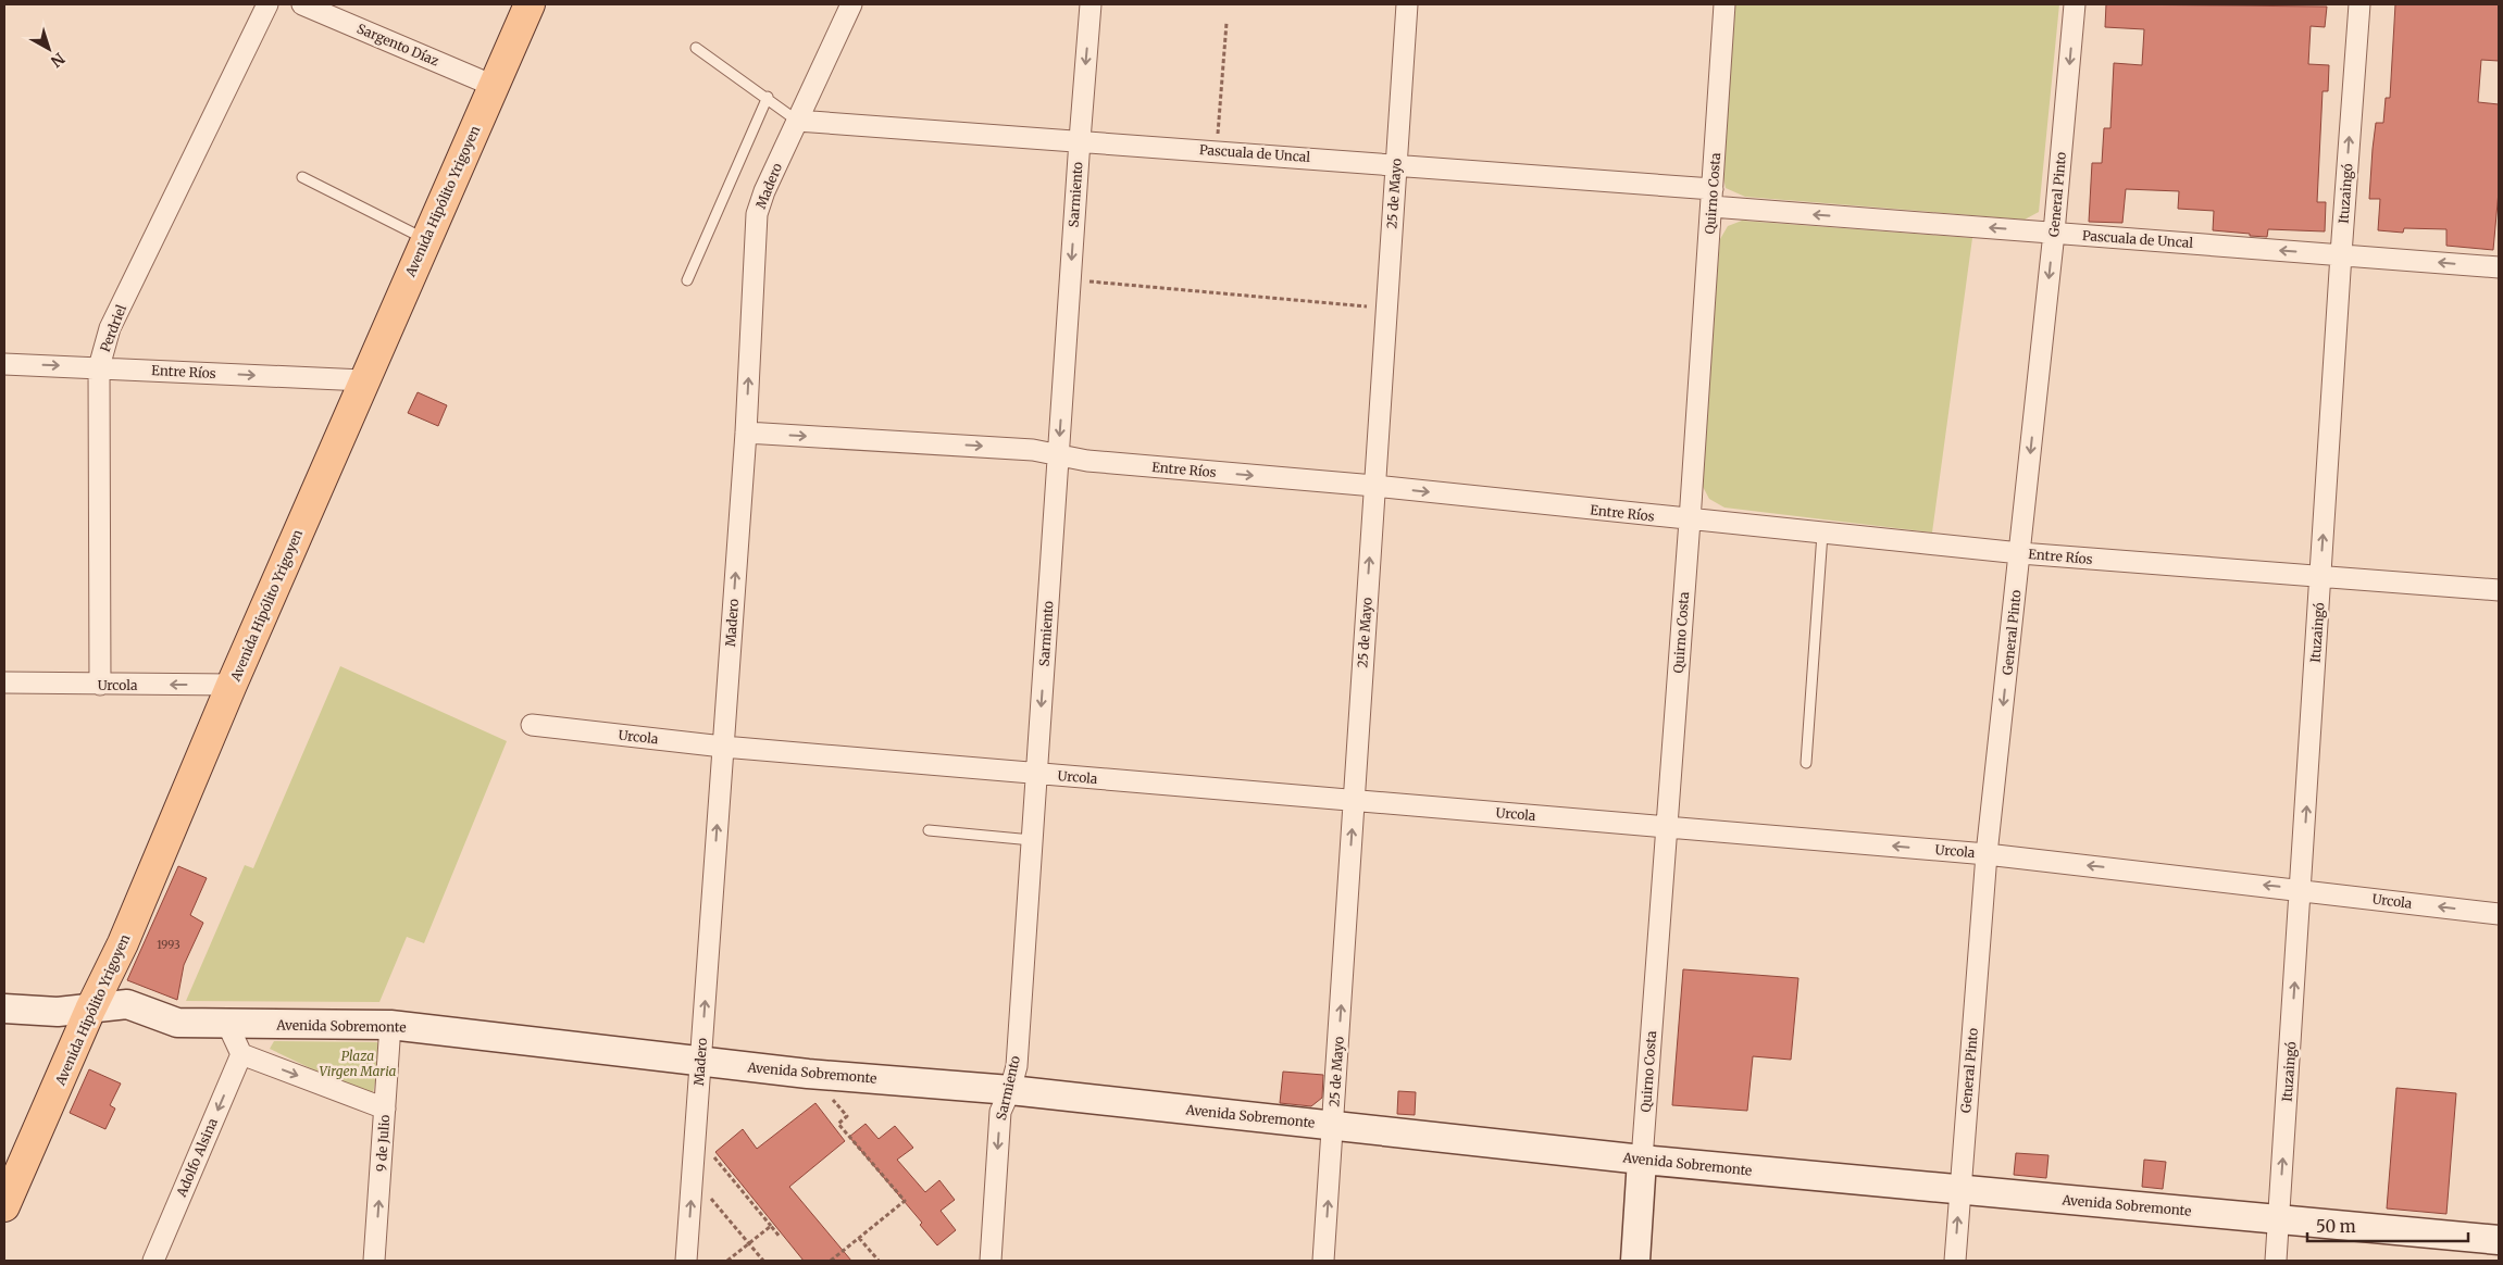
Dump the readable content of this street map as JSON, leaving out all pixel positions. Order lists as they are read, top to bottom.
{
  "streets": {
    "main road": ["Quirno Costa", "Avenida Hipólito Yrigoyen", "Avenida Sobremonte"],
    "street": [
      "Sargento Díaz",
      "Pascuala de Uncal",
      "Madero",
      "25 de Mayo",
      "Ituzaingó",
      "Sarmiento",
      "General Pinto",
      "Perdriel",
      "Entre Ríos",
      "Urcola",
      "9 de Julio",
      "Adolfo Alsina"
    ]
  },
  "crossings": [
    ["Sargento Díaz", "Avenida Hipólito Yrigoyen"],
    ["Pascuala de Uncal", "Madero"],
    ["Pascuala de Uncal", "25 de Mayo"],
    ["Pascuala de Uncal", "Quirno Costa"],
    ["Pascuala de Uncal", "Ituzaingó"],
    ["Pascuala de Uncal", "Sarmiento"],
    ["Pascuala de Uncal", "General Pinto"],
    ["Madero", "Entre Ríos"],
    ["Madero", "Urcola"],
    ["Madero", "Avenida Sobremonte"],
    ["25 de Mayo", "Entre Ríos"],
    ["25 de Mayo", "Urcola"],
    ["25 de Mayo", "Avenida Sobremonte"],
    ["Quirno Costa", "Entre Ríos"],
    ["Quirno Costa", "Urcola"],
    ["Quirno Costa", "Avenida Sobremonte"],
    ["Ituzaingó", "Entre Ríos"],
    ["Ituzaingó", "Urcola"],
    ["Ituzaingó", "Avenida Sobremonte"],
    ["Sarmiento", "Entre Ríos"],
    ["Sarmiento", "Urcola"],
    ["Sarmiento", "Avenida Sobremonte"],
    ["General Pinto", "Entre Ríos"],
    ["General Pinto", "Urcola"],
    ["General Pinto", "Avenida Sobremonte"],
    ["Avenida Hipólito Yrigoyen", "Entre Ríos"],
    ["Avenida Hipólito Yrigoyen", "Urcola"],
    ["Avenida Hipólito Yrigoyen", "Avenida Sobremonte"],
    ["Perdriel", "Entre Ríos"],
    ["Perdriel", "Urcola"],
    ["Avenida Sobremonte", "9 de Julio"]
  ],
  "one_way": [
    "Pascuala de Uncal",
    "Madero",
    "25 de Mayo",
    "Ituzaingó",
    "Sarmiento",
    "General Pinto",
    "Entre Ríos",
    "Urcola",
    "9 de Julio",
    "Adolfo Alsina"
  ],
  "parks": ["Plaza Virgen Maria"],
  "house_numbers": ["1993"],
  "scale_bar": "50 m",
  "north": "bottom right"
}
